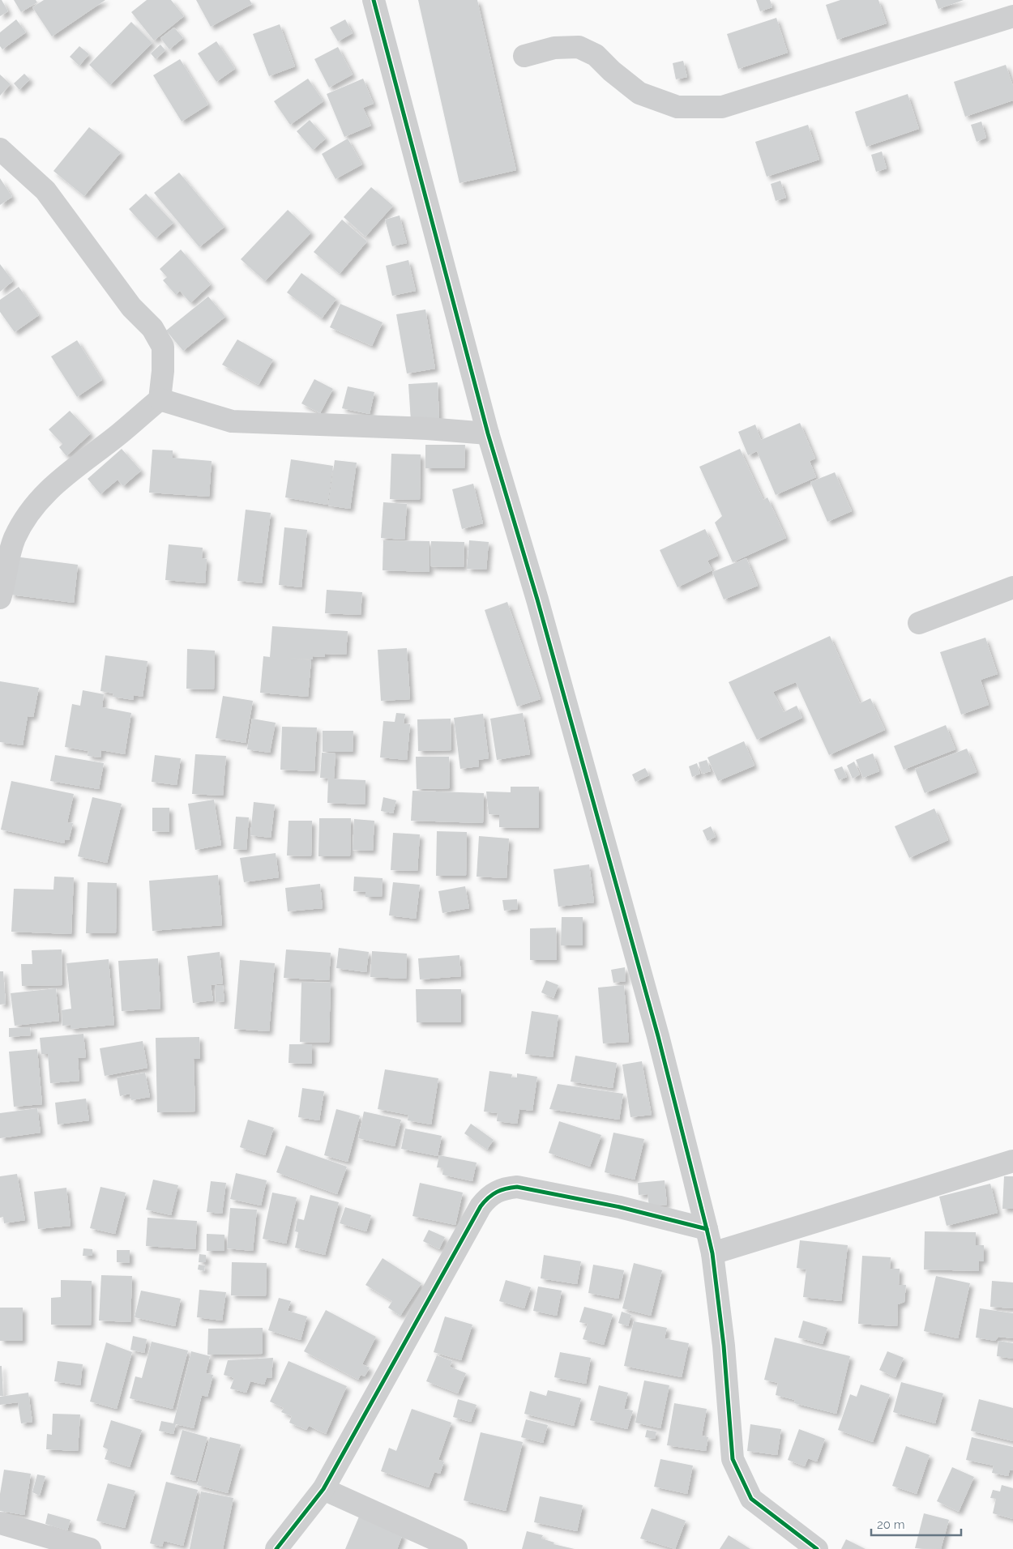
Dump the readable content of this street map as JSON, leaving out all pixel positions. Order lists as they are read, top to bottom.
{
  "scale_bar": "20 m"
}
